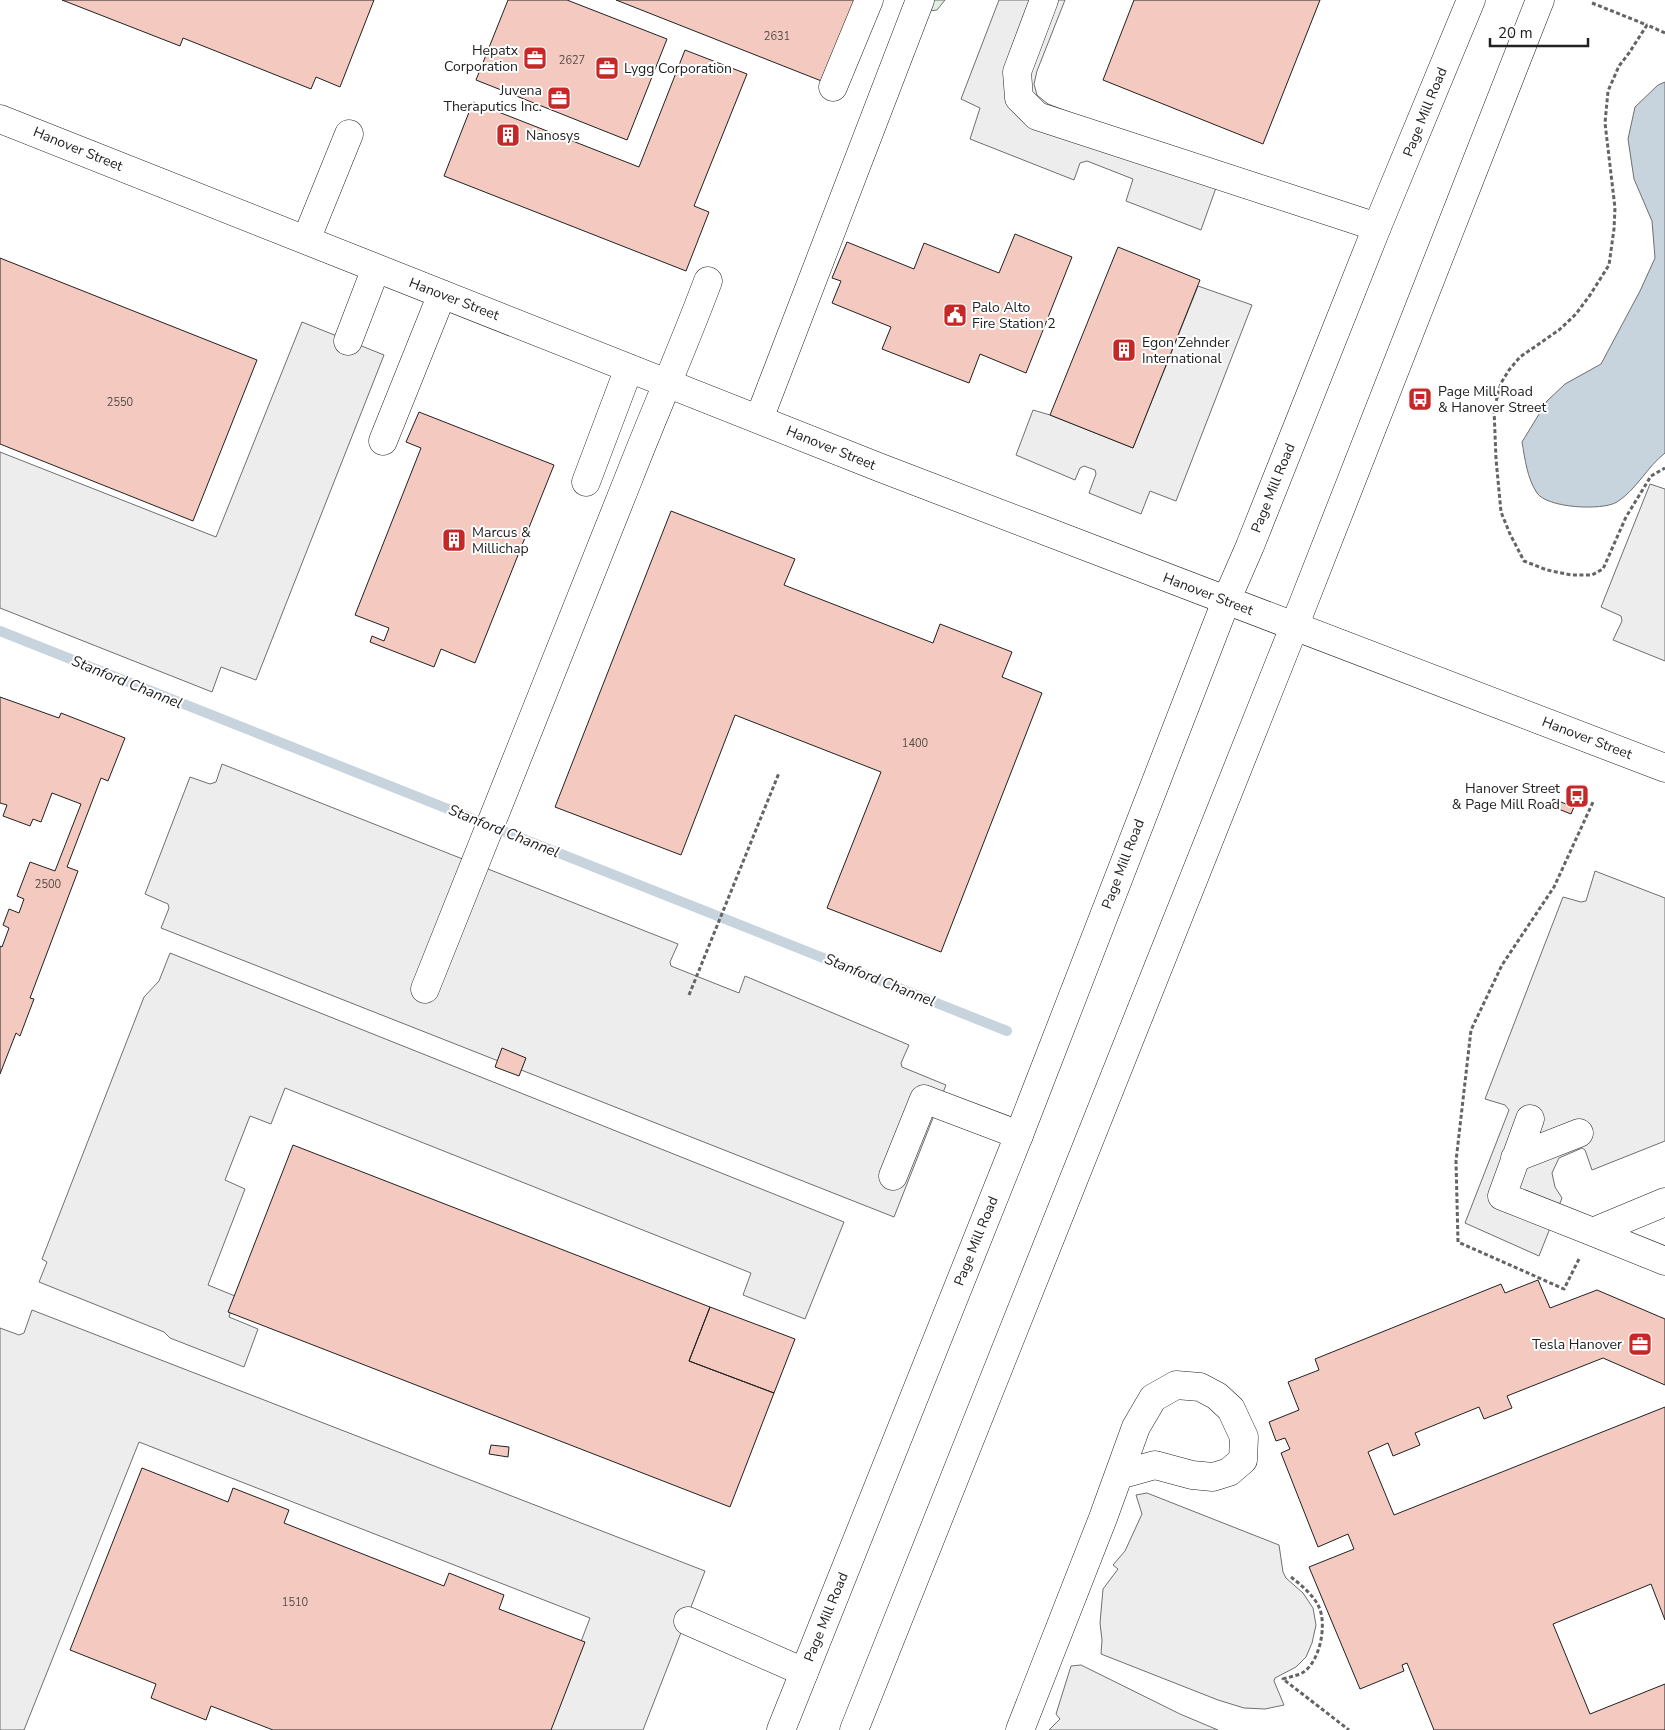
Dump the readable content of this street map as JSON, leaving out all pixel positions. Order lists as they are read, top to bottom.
{
  "streets": {
    "main road": ["Page Mill Road", "Hanover Street"]
  },
  "crossings": [
    ["Page Mill Road", "Hanover Street"]
  ],
  "water": ["Stanford Channel"],
  "places": {
    "office": [
      "Hepatx Corporation",
      "Lygg Corporation",
      "Juvena Theraputics Inc.",
      "Tesla Hanover"
    ],
    "building": ["Nanosys", "Egon Zehnder International", "Marcus & Millichap"],
    "public building": ["Palo Alto Fire Station 2"],
    "bus stop": ["Page Mill Road & Hanover Street", "Hanover Street & Page Mill Road"]
  },
  "house_numbers": [
    "2631",
    "2627",
    "2550",
    "1400",
    "2500",
    "1510"
  ],
  "scale_bar": "20 m"
}
